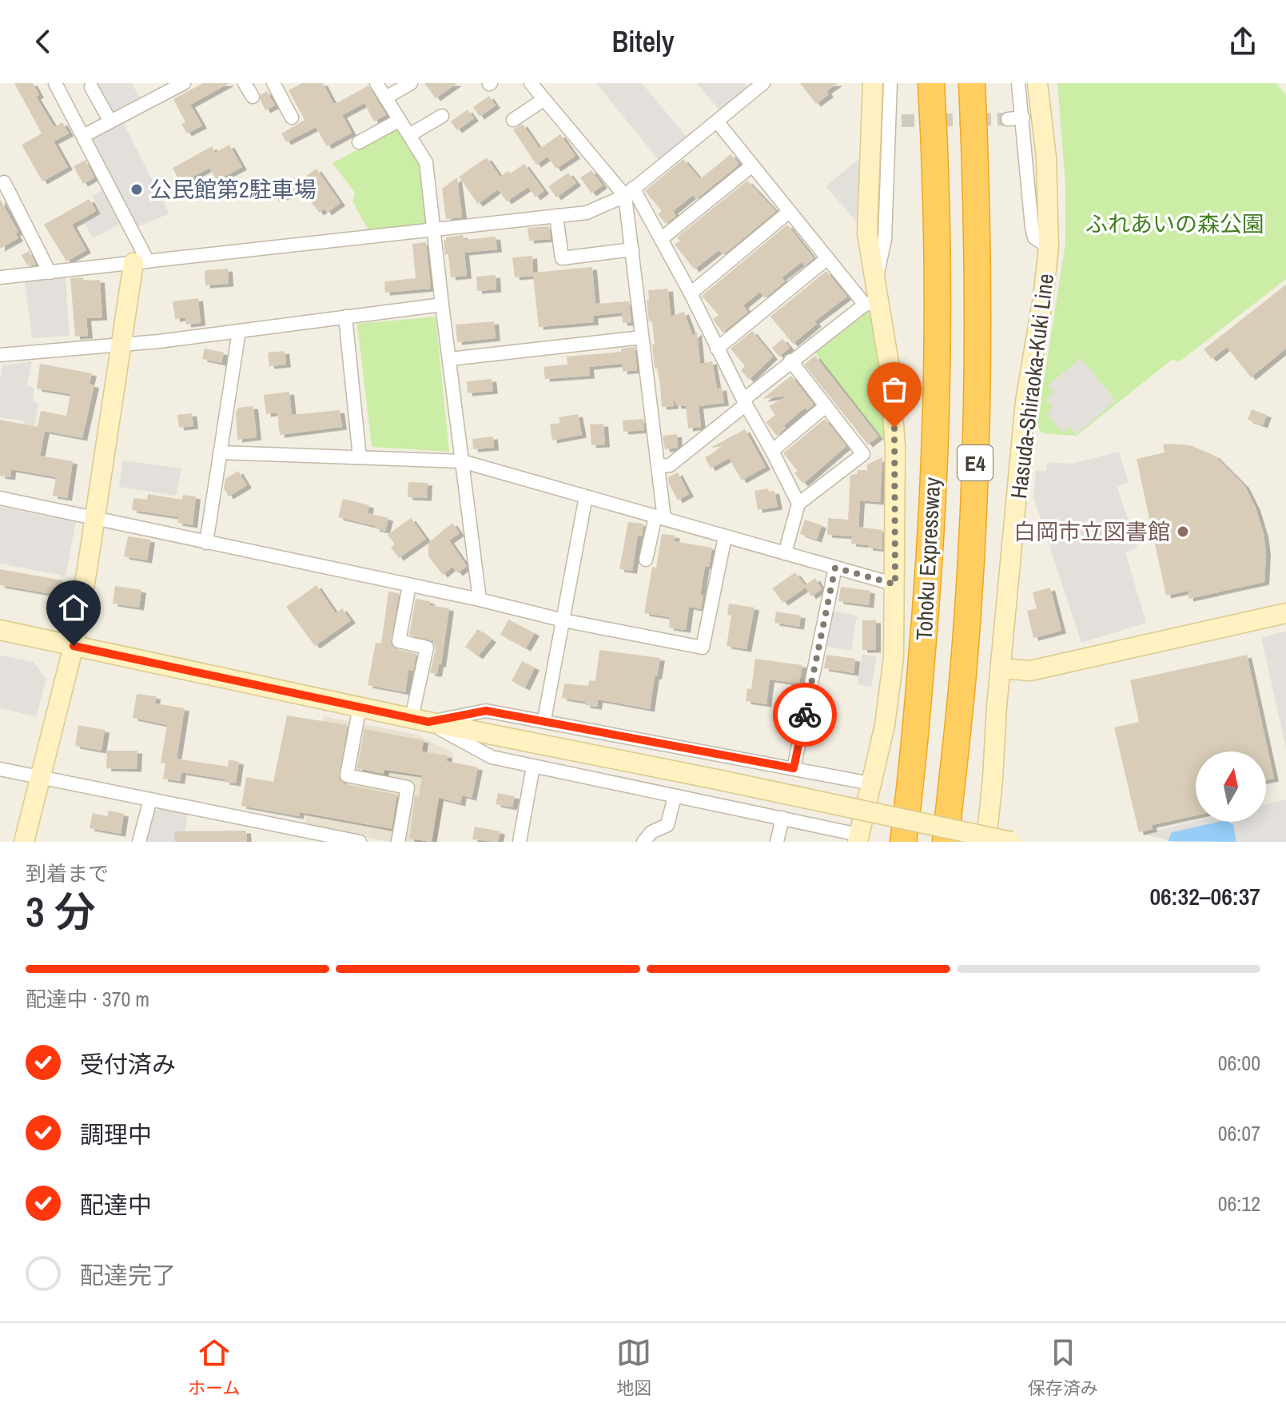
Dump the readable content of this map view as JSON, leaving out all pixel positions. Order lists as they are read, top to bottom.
{
  "streets": {
    "highway": ["E4", "Tohoku Expressway"],
    "street": ["Hasuda-Shiraoka-Kuki Line"]
  },
  "parks": ["ふれあいの森公園"],
  "places": ["公民館第2駐車場", "白岡市立図書館"],
  "north": "top",
  "page": {
    "header": "Bitely",
    "heading": ["3 分", "到着まで", "06:32–06:37"],
    "bar": "配達中 · 370 m",
    "list": [
      ["受付済み", "06:00"],
      ["調理中", "06:07"],
      ["配達中", "06:12"],
      "配達完了"
    ],
    "tabs": ["ホーム", "地図", "保存済み"]
  }
}
